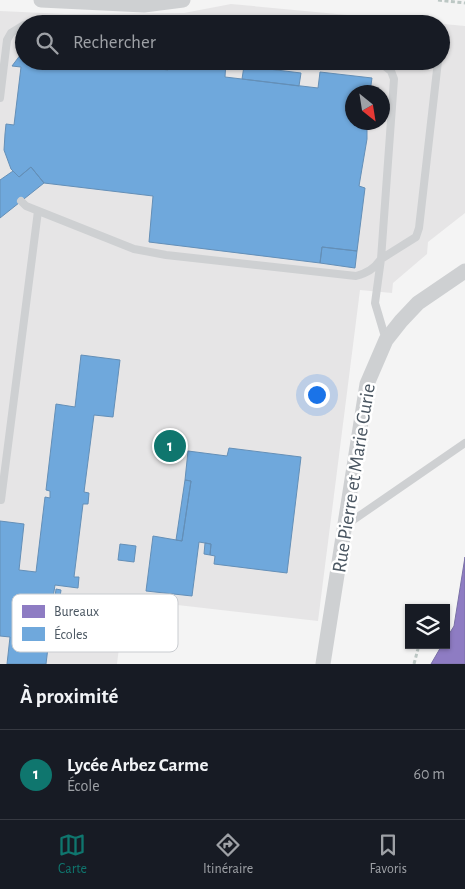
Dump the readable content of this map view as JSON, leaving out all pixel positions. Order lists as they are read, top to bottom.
{
  "streets": {
    "street": ["Rue Pierre et Marie Curie"]
  },
  "legend": ["Bureaux", "Écoles"],
  "north": "bottom right",
  "page": {
    "search": "Rechercher",
    "pins": "1",
    "heading": "À proximité",
    "list": [
      {
        "mark": "1",
        "name": "Lycée Arbez Carme",
        "note": "École",
        "value": "60 m"
      }
    ],
    "nav": ["Carte", "Itinéraire", "Favoris"]
  }
}
